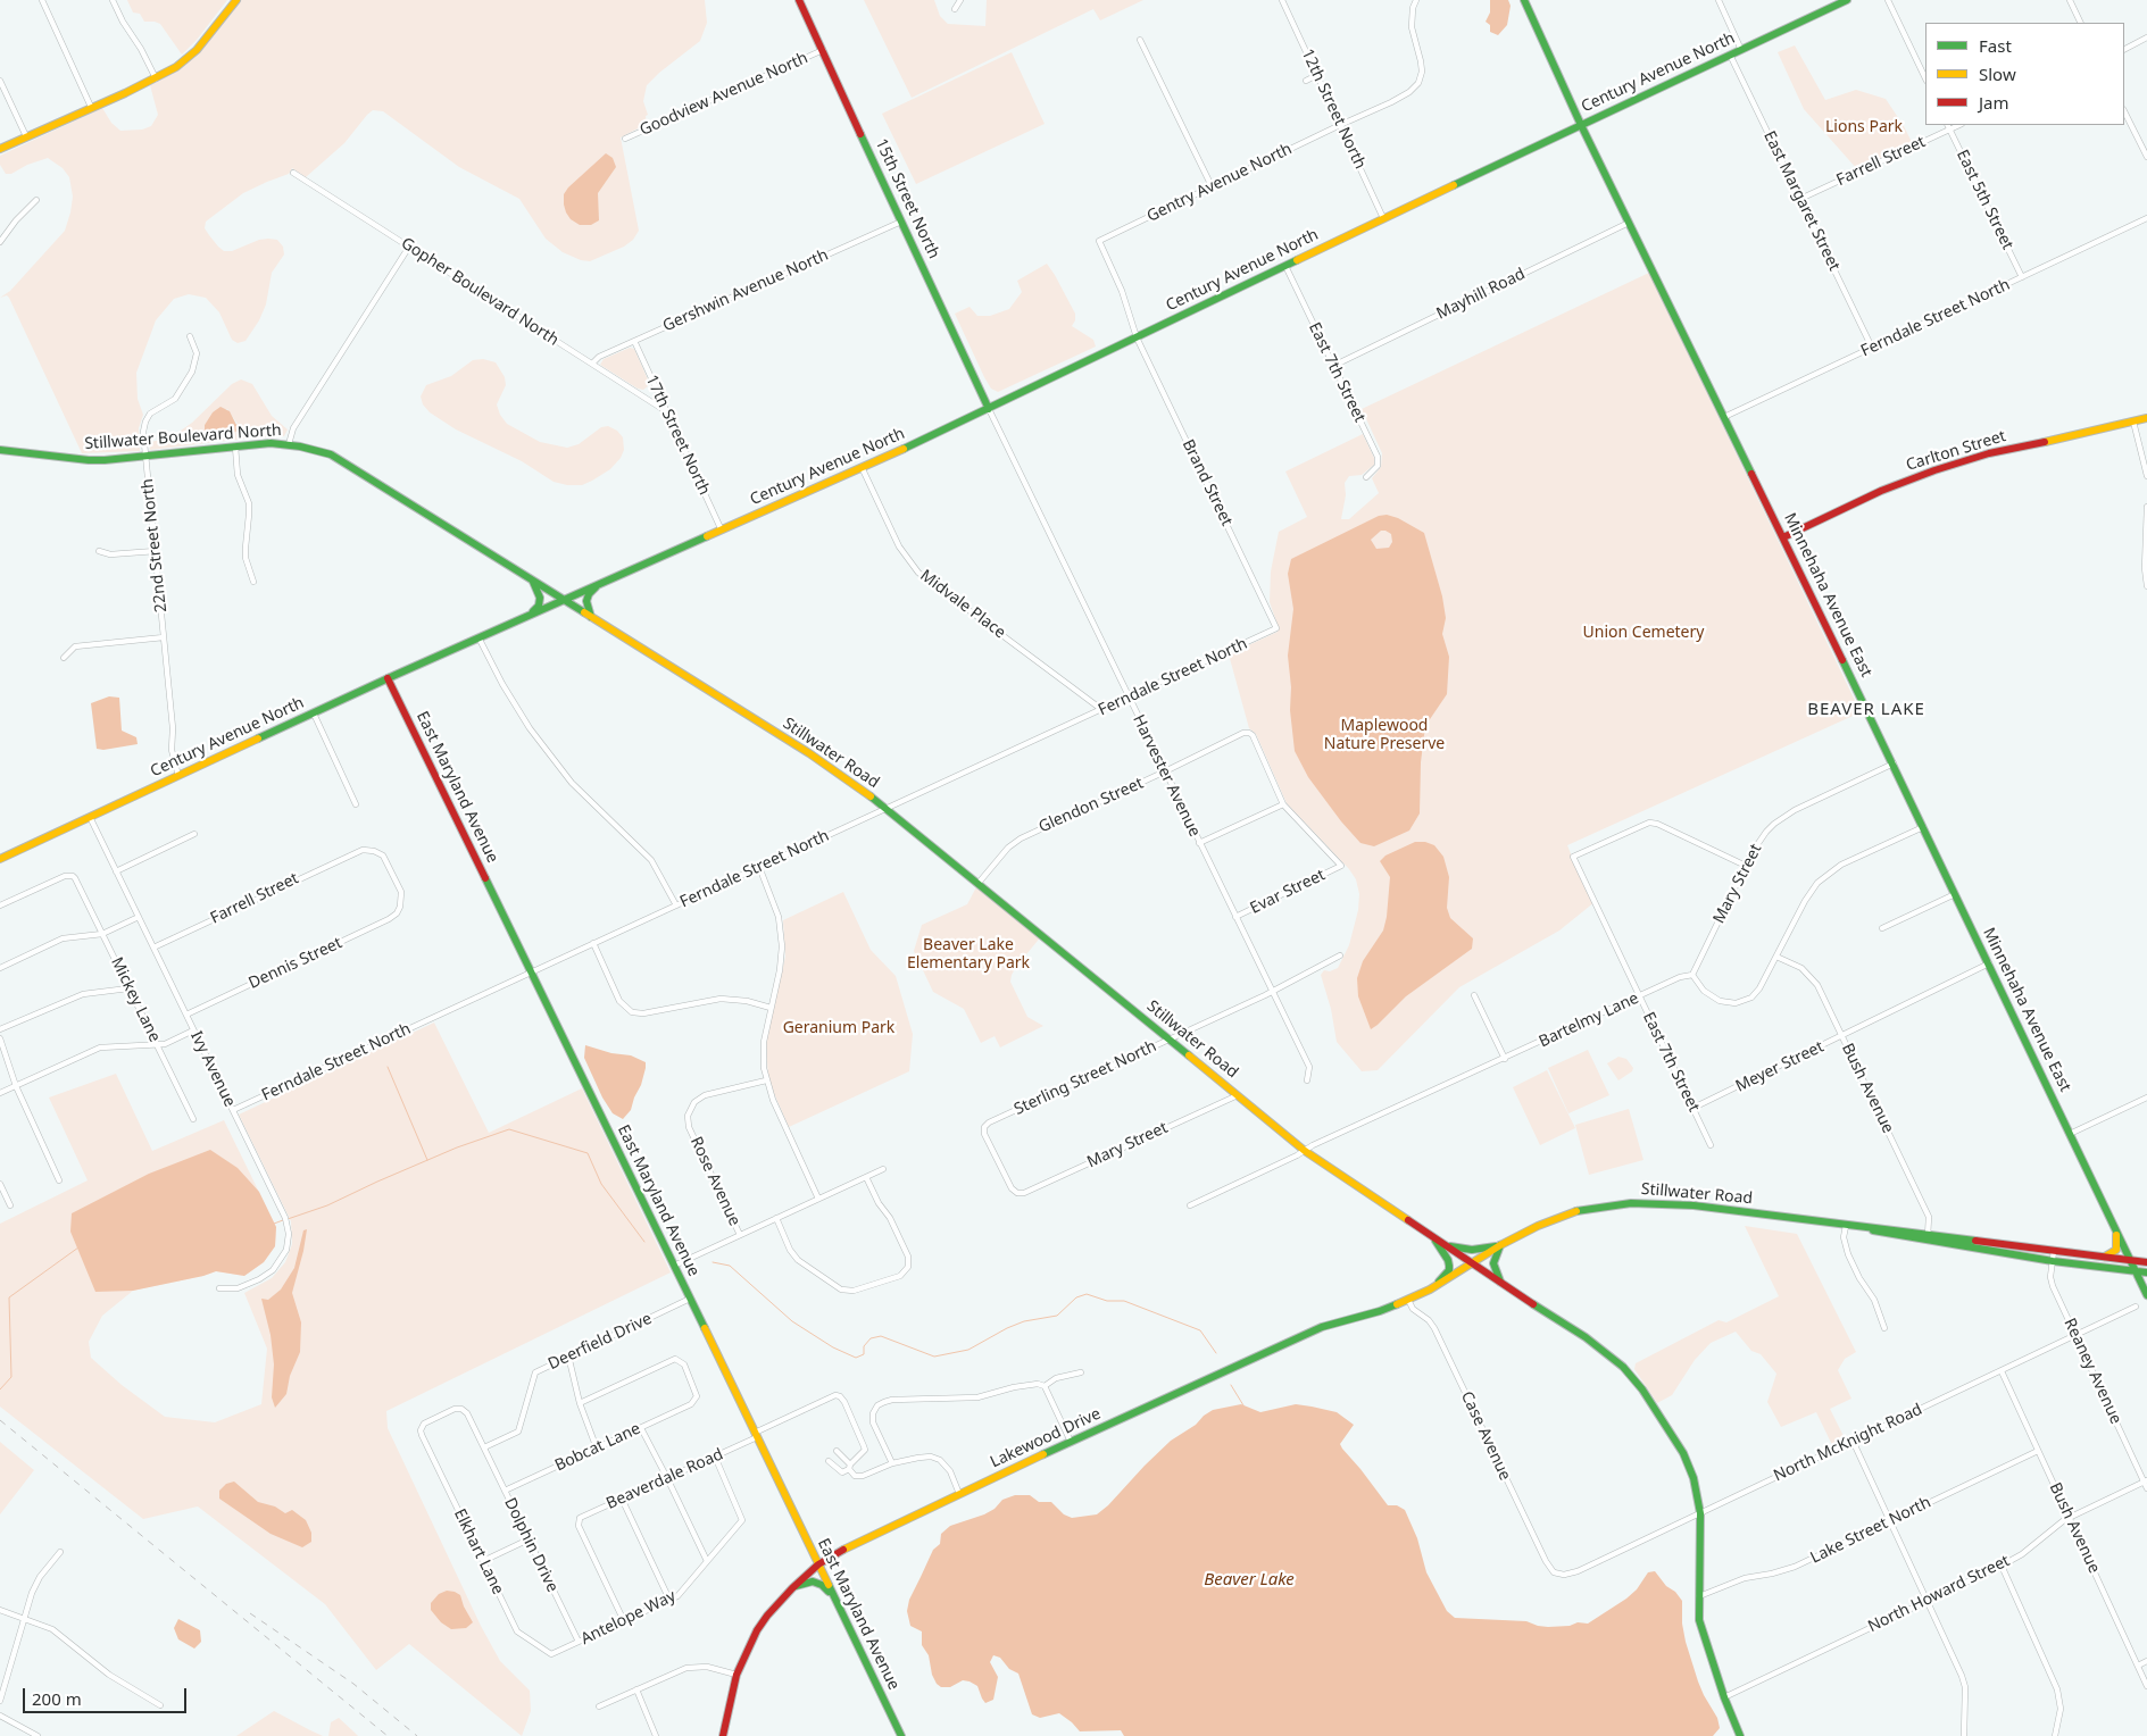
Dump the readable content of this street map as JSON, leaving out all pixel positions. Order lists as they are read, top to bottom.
{
  "streets": {
    "main road": [
      "Century Avenue North",
      "15th Street North",
      "Stillwater Boulevard North",
      "Carlton Street",
      "Minnehaha Avenue East",
      "Stillwater Road",
      "East Maryland Avenue",
      "Lakewood Drive"
    ],
    "street": [
      "Goodview Avenue North",
      "12th Street North",
      "Farrell Street",
      "Gentry Avenue North",
      "East 5th Street",
      "East Margaret Street",
      "Gershwin Avenue North",
      "Gopher Boulevard North",
      "Mayhill Road",
      "Ferndale Street North",
      "East 7th Street",
      "17th Street North",
      "Brand Street",
      "22nd Street North",
      "Midvale Place",
      "Harvester Avenue",
      "Glendon Street",
      "Mary Street",
      "Evar Street",
      "Dennis Street",
      "Mickey Lane",
      "Bartelmy Lane",
      "Meyer Street",
      "Ivy Avenue",
      "Sterling Street North",
      "Bush Avenue",
      "Rose Avenue",
      "Deerfield Drive",
      "Reaney Avenue",
      "Case Avenue",
      "North McKnight Road",
      "Bobcat Lane",
      "Beaverdale Road",
      "Lake Street North",
      "Dolphin Drive",
      "Elkhart Lane",
      "North Howard Street",
      "Antelope Way"
    ]
  },
  "crossings": [
    ["Century Avenue North", "12th Street North"],
    ["Century Avenue North", "15th Street North"],
    ["Century Avenue North", "East Margaret Street"],
    ["Century Avenue North", "East 7th Street"],
    ["Century Avenue North", "17th Street North"],
    ["Century Avenue North", "Stillwater Boulevard North"],
    ["Century Avenue North", "Brand Street"],
    ["Century Avenue North", "22nd Street North"],
    ["Century Avenue North", "Minnehaha Avenue East"],
    ["Century Avenue North", "Midvale Place"],
    ["Century Avenue North", "Stillwater Road"],
    ["Century Avenue North", "Harvester Avenue"],
    ["Century Avenue North", "East Maryland Avenue"],
    ["Century Avenue North", "Ivy Avenue"],
    ["Goodview Avenue North", "15th Street North"],
    ["12th Street North", "Gentry Avenue North"],
    ["Farrell Street", "East 5th Street"],
    ["Farrell Street", "East Margaret Street"],
    ["Farrell Street", "Dennis Street"],
    ["Farrell Street", "Ivy Avenue"],
    ["Gentry Avenue North", "Brand Street"],
    ["15th Street North", "Gershwin Avenue North"],
    ["15th Street North", "Harvester Avenue"],
    ["East 5th Street", "Ferndale Street North"],
    ["East Margaret Street", "Ferndale Street North"],
    ["Gershwin Avenue North", "Gopher Boulevard North"],
    ["Gershwin Avenue North", "17th Street North"],
    ["Gopher Boulevard North", "17th Street North"],
    ["Mayhill Road", "East 7th Street"],
    ["Mayhill Road", "Minnehaha Avenue East"],
    ["Ferndale Street North", "Brand Street"],
    ["Ferndale Street North", "Minnehaha Avenue East"],
    ["Ferndale Street North", "Midvale Place"],
    ["Ferndale Street North", "Stillwater Road"],
    ["Ferndale Street North", "Harvester Avenue"],
    ["Ferndale Street North", "East Maryland Avenue"],
    ["Ferndale Street North", "Ivy Avenue"],
    ["East 7th Street", "Mary Street"],
    ["East 7th Street", "Bartelmy Lane"],
    ["East 7th Street", "Meyer Street"],
    ["Stillwater Boulevard North", "22nd Street North"],
    ["Stillwater Boulevard North", "Stillwater Road"],
    ["Carlton Street", "Minnehaha Avenue East"],
    ["Minnehaha Avenue East", "Stillwater Road"],
    ["Minnehaha Avenue East", "Mary Street"],
    ["Minnehaha Avenue East", "Meyer Street"],
    ["Stillwater Road", "Glendon Street"],
    ["Stillwater Road", "Mary Street"],
    ["Stillwater Road", "Bartelmy Lane"],
    ["Stillwater Road", "Sterling Street North"],
    ["Stillwater Road", "Bush Avenue"],
    ["Stillwater Road", "Reaney Avenue"],
    ["Stillwater Road", "Lakewood Drive"],
    ["Harvester Avenue", "Glendon Street"],
    ["Harvester Avenue", "Evar Street"],
    ["Harvester Avenue", "Sterling Street North"],
    ["East Maryland Avenue", "Deerfield Drive"],
    ["East Maryland Avenue", "Lakewood Drive"],
    ["East Maryland Avenue", "Beaverdale Road"],
    ["Glendon Street", "Evar Street"],
    ["Mary Street", "Bartelmy Lane"],
    ["Mary Street", "Sterling Street North"],
    ["Dennis Street", "Ivy Avenue"],
    ["Meyer Street", "Bush Avenue"],
    ["Bush Avenue", "North McKnight Road"],
    ["Bush Avenue", "Lake Street North"],
    ["Bush Avenue", "North Howard Street"],
    ["Deerfield Drive", "Dolphin Drive"],
    ["Deerfield Drive", "Elkhart Lane"],
    ["Reaney Avenue", "North McKnight Road"],
    ["Reaney Avenue", "North Howard Street"],
    ["Case Avenue", "Lakewood Drive"],
    ["Case Avenue", "North McKnight Road"],
    ["Bobcat Lane", "Dolphin Drive"],
    ["Beaverdale Road", "Antelope Way"],
    ["Dolphin Drive", "Elkhart Lane"],
    ["Dolphin Drive", "Antelope Way"],
    ["Elkhart Lane", "Antelope Way"]
  ],
  "districts": ["BEAVER LAKE"],
  "water": ["Beaver Lake"],
  "parks": [
    "Lions Park",
    "Union Cemetery",
    "Maplewood Nature Preserve",
    "Beaver Lake Elementary Park",
    "Geranium Park"
  ],
  "legend": ["Fast", "Slow", "Jam"],
  "scale_bar": "200 m"
}
